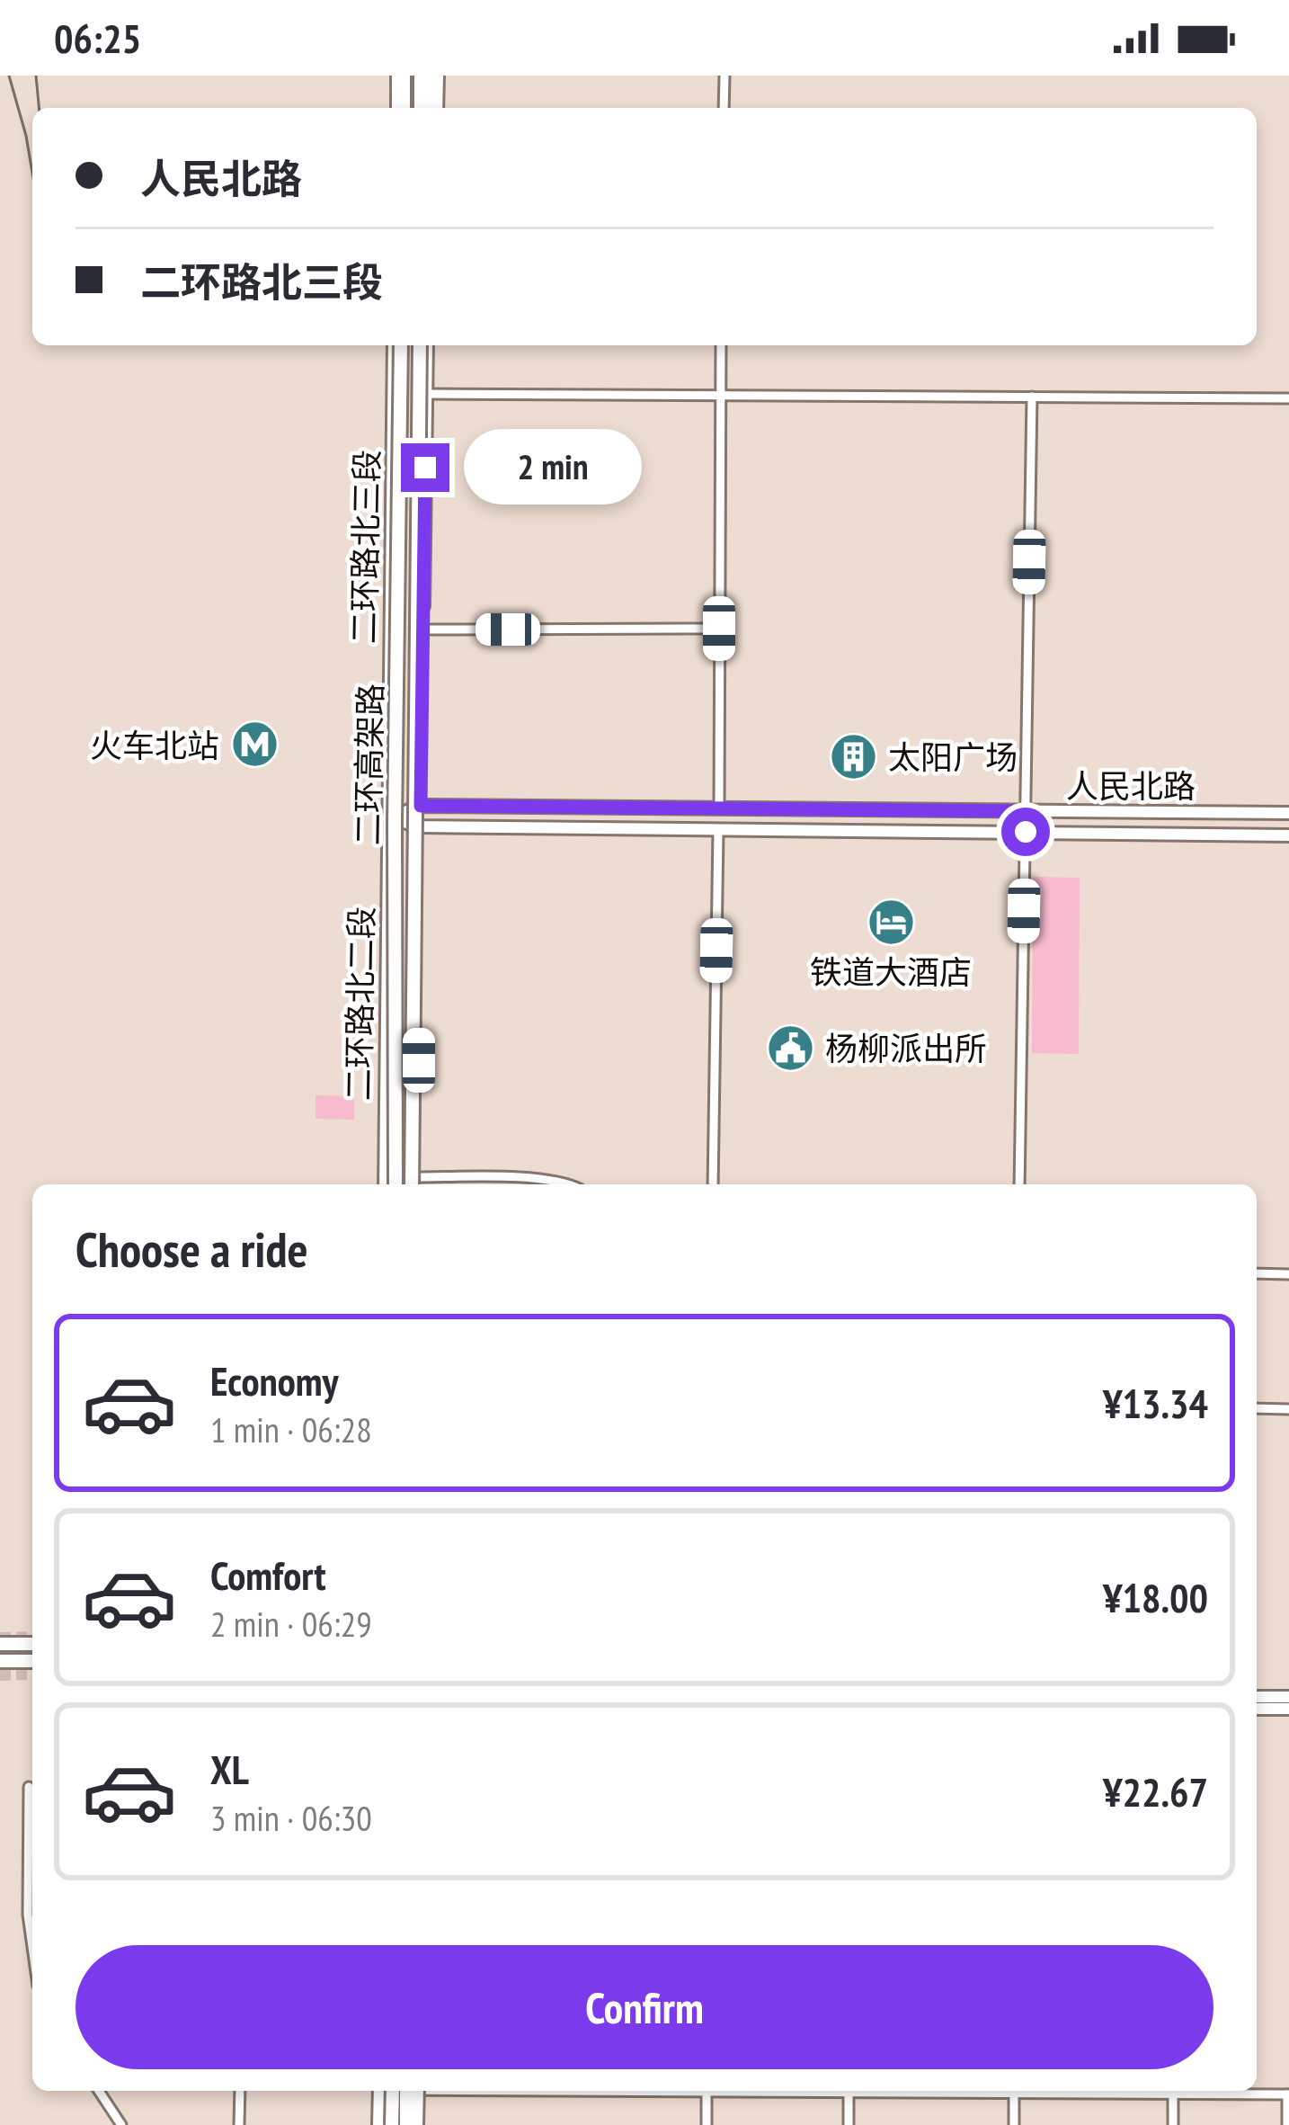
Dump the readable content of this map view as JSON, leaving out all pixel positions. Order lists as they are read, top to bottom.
{
  "streets": {
    "highway": ["二环高架路"],
    "main road": ["二环路北三段", "人民北路", "二环路北二段"]
  },
  "crossings": [
    ["二环路北三段", "人民北路"],
    ["二环路北三段", "二环路北二段"],
    ["人民北路", "二环路北二段"]
  ],
  "places": {
    "metro station": ["火车北站"],
    "building": ["太阳广场"],
    "hotel": ["铁道大酒店"],
    "public building": ["杨柳派出所"]
  },
  "page": {
    "status": "06:25",
    "banner": ["人民北路", "二环路北三段"],
    "bubble": "2 min",
    "heading": "Choose a ride",
    "list": [
      {
        "name": "Economy",
        "note": "1 min · 06:28",
        "value": "¥13.34"
      },
      {
        "name": "Comfort",
        "note": "2 min · 06:29",
        "value": "¥18.00"
      },
      {
        "name": "XL",
        "note": "3 min · 06:30",
        "value": "¥22.67"
      }
    ],
    "buttons": "Confirm"
  }
}
